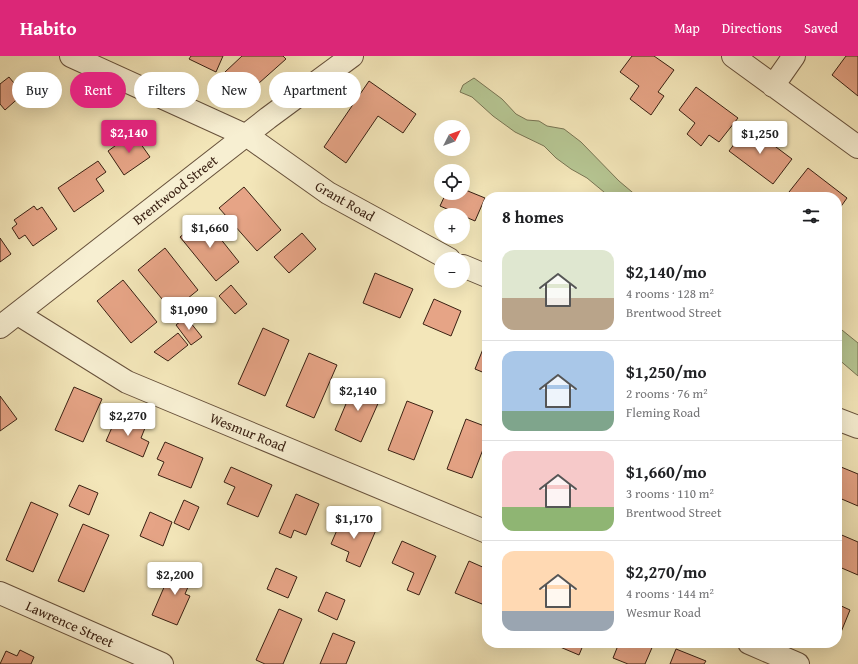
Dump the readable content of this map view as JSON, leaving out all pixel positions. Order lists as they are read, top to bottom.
{
  "streets": {
    "street": [
      "Brentwood Street",
      "Grant Road",
      "Wesmur Road",
      "Lawrence Street"
    ]
  },
  "crossings": [
    ["Brentwood Street", "Grant Road"],
    ["Brentwood Street", "Wesmur Road"]
  ],
  "north": "top right",
  "page": {
    "header": "Habito",
    "nav": ["Map", "Directions", "Saved"],
    "chip": [
      "Buy",
      "Rent",
      "Filters",
      "New",
      "Apartment"
    ],
    "map_buttons": ["+", "−"],
    "price": [
      "$2,140",
      "$1,250",
      "$1,660",
      "$1,090",
      "$2,140",
      "$2,270",
      "$1,170",
      "$2,200"
    ],
    "heading": "8 homes",
    "list": [
      {
        "name": "$2,140/mo",
        "note": "4 rooms · 128 m² · Brentwood Street"
      },
      {
        "name": "$1,250/mo",
        "note": "2 rooms · 76 m² · Fleming Road"
      },
      {
        "name": "$1,660/mo",
        "note": "3 rooms · 110 m² · Brentwood Street"
      },
      {
        "name": "$2,270/mo",
        "note": "4 rooms · 144 m² · Wesmur Road"
      }
    ]
  }
}
